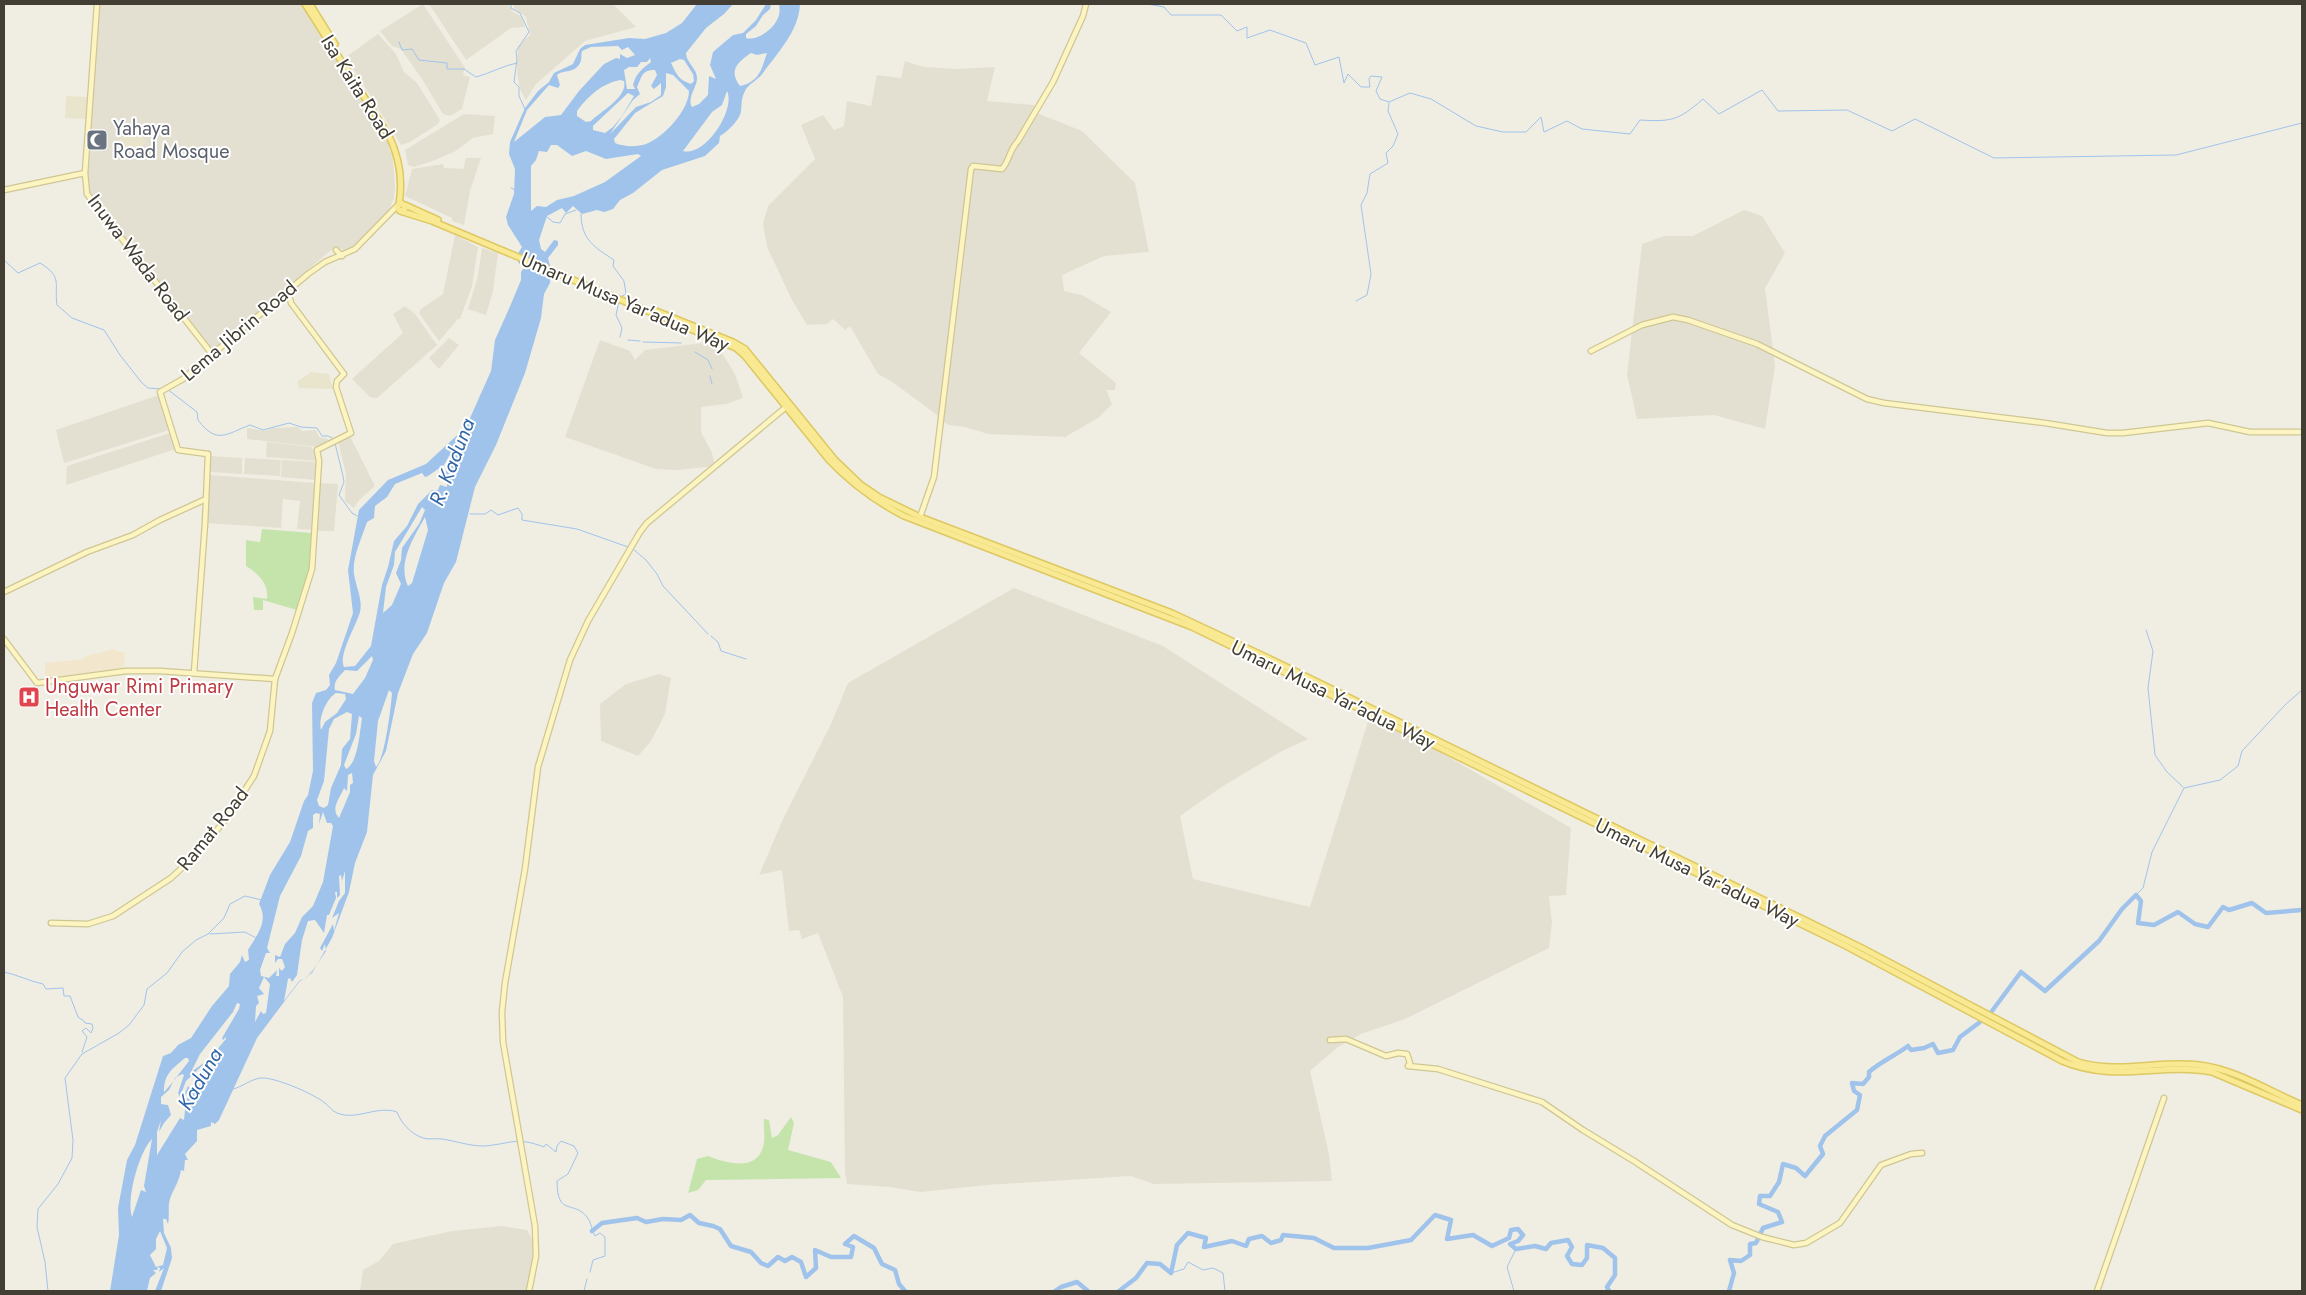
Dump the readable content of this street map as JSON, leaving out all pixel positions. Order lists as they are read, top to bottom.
{
  "streets": {
    "main road": ["Isa Kaita Road", "Umaru Musa Yar'adua Way"],
    "street": ["Inuwa Wada Road", "Lema Jibrin Road", "Ramat Road"]
  },
  "crossings": [
    ["Isa Kaita Road", "Umaru Musa Yar'adua Way"],
    ["Inuwa Wada Road", "Lema Jibrin Road"],
    ["Lema Jibrin Road", "Ramat Road"]
  ],
  "water": ["R. Kaduna", "Kaduna"],
  "places": {
    "mosque": ["Yahaya Road Mosque"],
    "hospital": ["Unguwar Rimi Primary Health Center"]
  }
}
